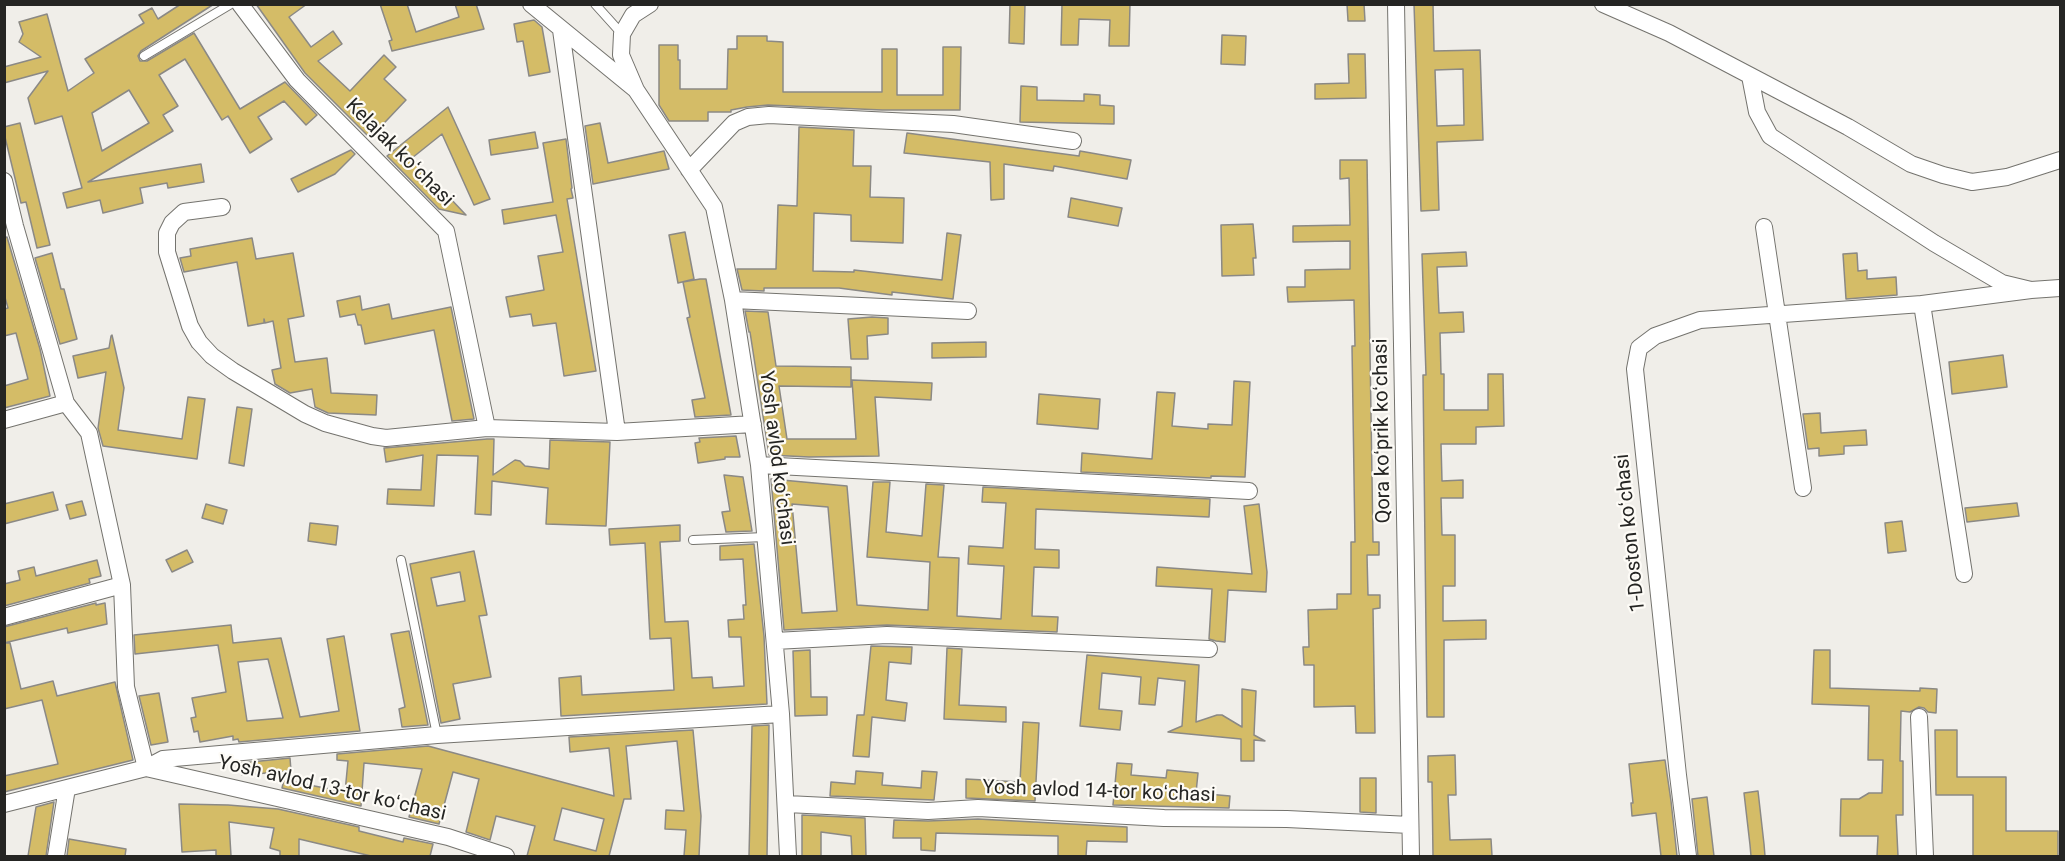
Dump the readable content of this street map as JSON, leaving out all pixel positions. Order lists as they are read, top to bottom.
{
  "streets": {
    "street": [
      "Kelajak koʻchasi",
      "Qora koʻprik koʻchasi",
      "Yosh avlod koʻchasi",
      "1-Doston koʻchasi",
      "Yosh avlod 13-tor koʻchasi",
      "Yosh avlod 14-tor koʻchasi"
    ]
  },
  "crossings": [
    ["Qora koʻprik koʻchasi", "Yosh avlod 14-tor koʻchasi"],
    ["Yosh avlod koʻchasi", "Yosh avlod 14-tor koʻchasi"]
  ]
}
